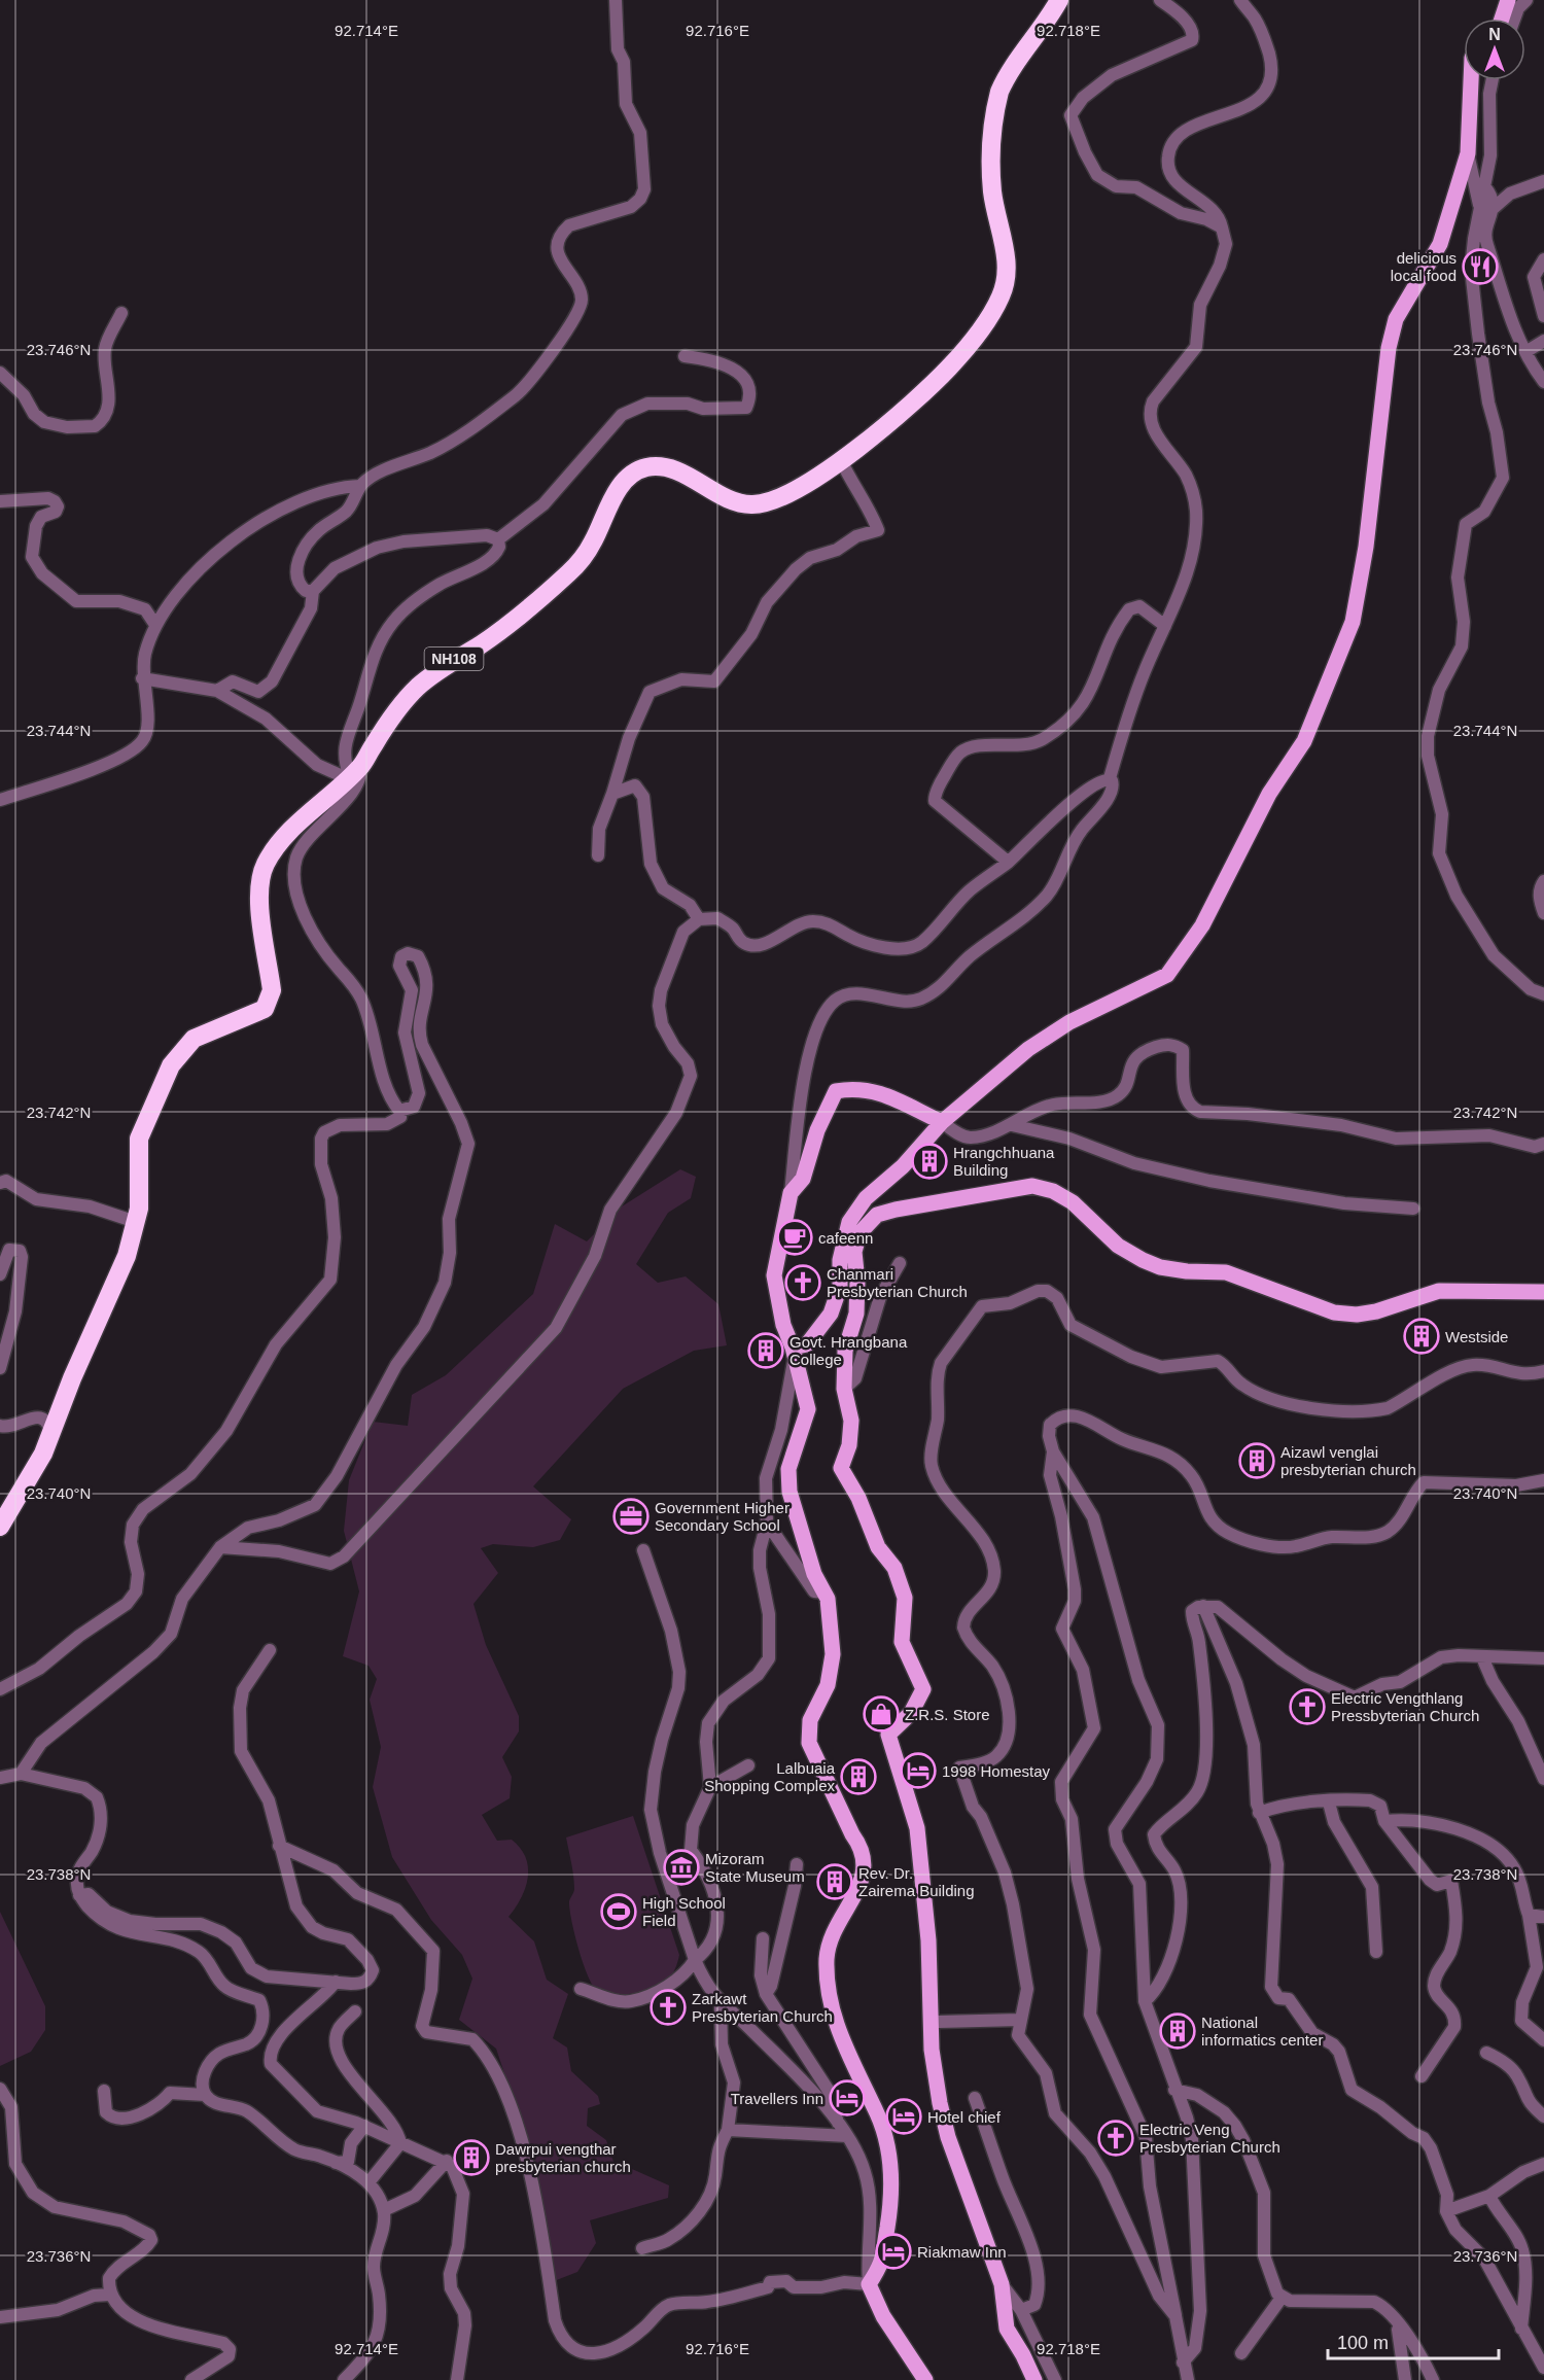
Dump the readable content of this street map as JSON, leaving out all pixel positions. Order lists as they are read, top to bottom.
{
  "streets": {
    "highway": ["NH108"]
  },
  "places": {
    "restaurant": ["delicious local food"],
    "building": [
      "Hrangchhuana Building",
      "Westside",
      "Govt. Hrangbana College",
      "Aizawl venglai presbyterian church",
      "Lalbuaia Shopping Complex",
      "Rev. Dr. Zairema Building",
      "National informatics center",
      "Dawrpui vengthar presbyterian church"
    ],
    "cafe": ["cafeenn"],
    "church": [
      "Chanmari Presbyterian Church",
      "Electric Vengthlang Pressbyterian Church",
      "Zarkawt Presbyterian Church",
      "Electric Veng Presbyterian Church"
    ],
    "office": ["Government Higher Secondary School"],
    "shop": ["Z.R.S. Store"],
    "hotel": [
      "1998 Homestay",
      "Travellers Inn",
      "Hotel chief",
      "Riakmaw Inn"
    ],
    "museum": ["Mizoram State Museum"],
    "sports": ["High School Field"]
  },
  "scale_bar": "100 m",
  "north": "top",
  "coordinates": [
    "92.714°E",
    "92.716°E",
    "92.718°E",
    "23.746°N",
    "23.744°N",
    "23.742°N",
    "23.740°N",
    "23.738°N",
    "23.736°N"
  ]
}
